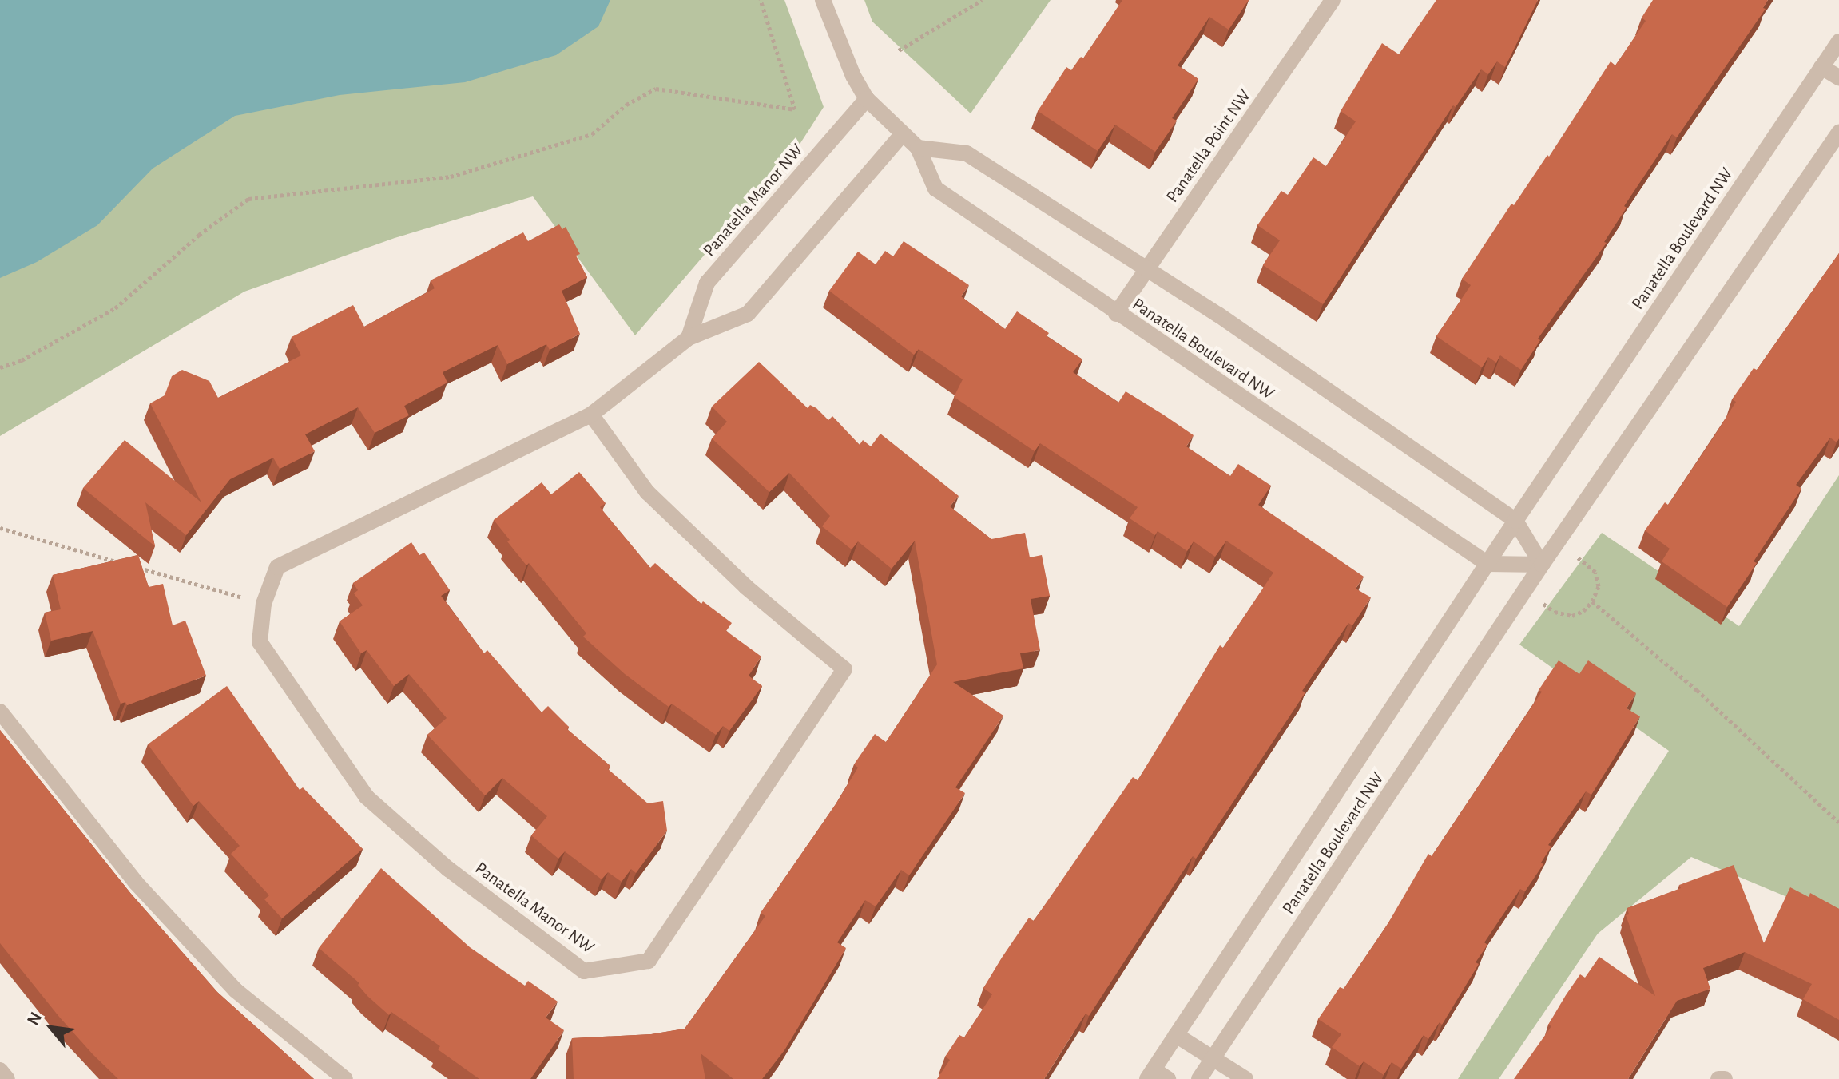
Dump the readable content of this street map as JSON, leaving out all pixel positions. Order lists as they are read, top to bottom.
{
  "streets": {
    "street": ["Panatella Point NW", "Panatella Manor NW", "Panatella Boulevard NW"]
  },
  "crossings": [
    ["Panatella Point NW", "Panatella Boulevard NW"],
    ["Panatella Manor NW", "Panatella Boulevard NW"]
  ],
  "north": "top left"
}
